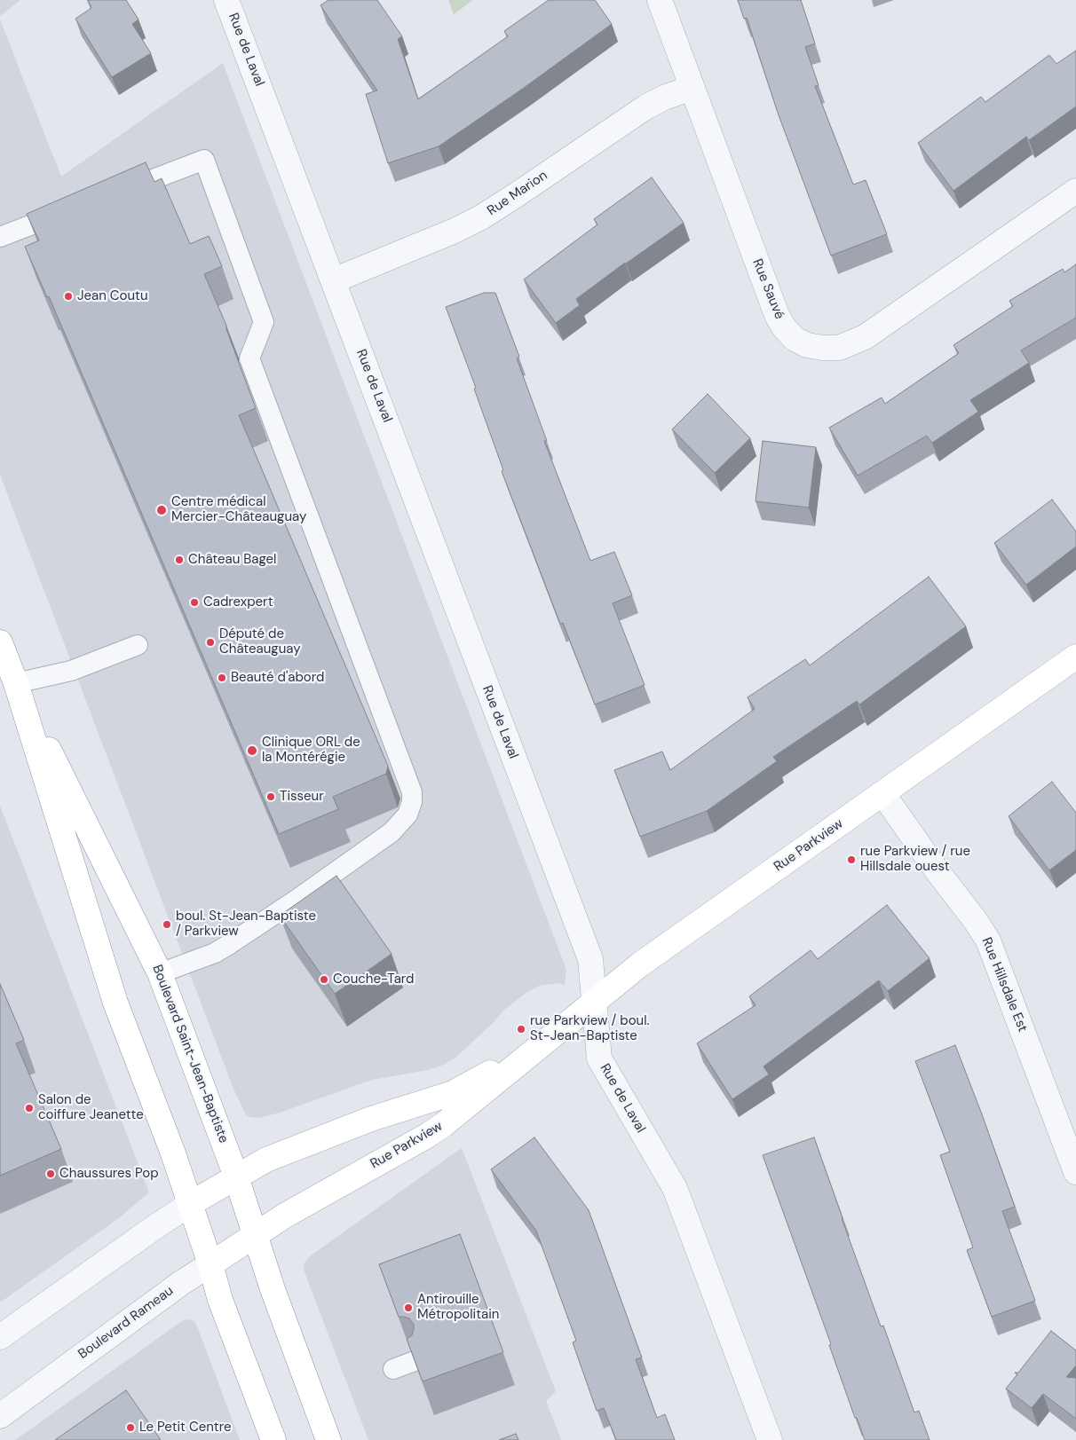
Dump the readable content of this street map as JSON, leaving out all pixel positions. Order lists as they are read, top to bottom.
{
  "streets": {
    "main road": ["Rue Parkview", "Boulevard Saint-Jean-Baptiste", "Boulevard Rameau"],
    "street": [
      "Rue de Laval",
      "Rue Marion",
      "Rue Sauvé",
      "Rue Hillsdale Est"
    ]
  },
  "crossings": [
    ["Rue de Laval", "Rue Marion"],
    ["Rue de Laval", "Rue Parkview"],
    ["Rue Marion", "Rue Sauvé"],
    ["Rue Parkview", "Rue Hillsdale Est"],
    ["Rue Parkview", "Boulevard Saint-Jean-Baptiste"],
    ["Rue Parkview", "Boulevard Rameau"],
    ["Boulevard Saint-Jean-Baptiste", "Boulevard Rameau"]
  ],
  "places": [
    "Jean Coutu",
    "Centre médical Mercier-Châteauguay",
    "Château Bagel",
    "Cadrexpert",
    "Député de Châteauguay",
    "Beauté d'abord",
    "Clinique ORL de la Montérégie",
    "Tisseur",
    "rue Parkview / rue Hillsdale ouest",
    "boul. St-Jean-Baptiste / Parkview",
    "Couche-Tard",
    "rue Parkview / boul. St-Jean-Baptiste",
    "Salon de coiffure Jeanette",
    "Chaussures Pop",
    "Antirouille Métropolitain",
    "Le Petit Centre"
  ]
}
